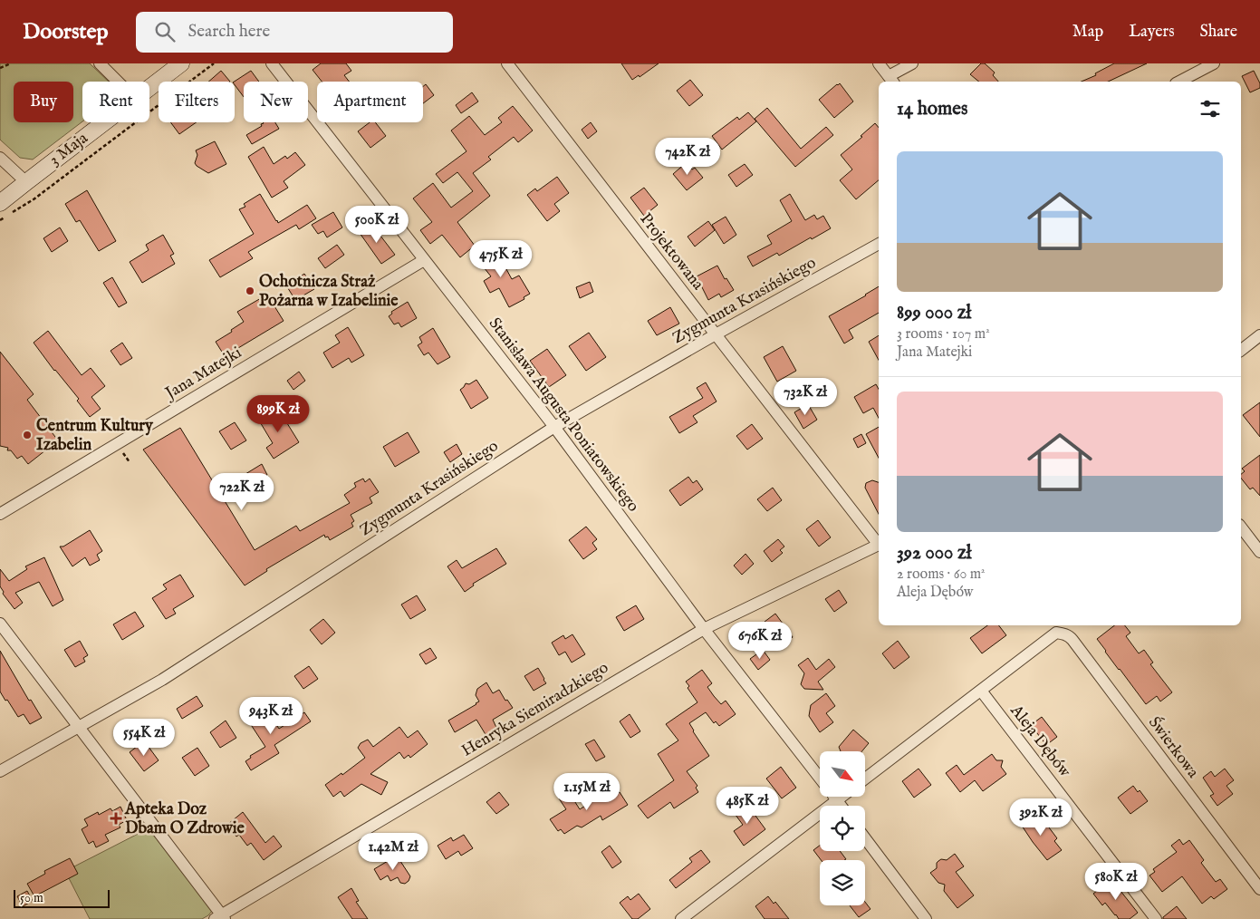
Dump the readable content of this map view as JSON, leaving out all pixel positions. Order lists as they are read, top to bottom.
{
  "streets": {
    "street": [
      "3 Maja",
      "Projektowana",
      "Zygmunta Krasińskiego",
      "Jana Matejki",
      "Stanisława Augusta Poniatowskiego",
      "Henryka Siemiradzkiego",
      "Aleja Dębów",
      "Świerkowa"
    ]
  },
  "crossings": [
    ["Projektowana", "Zygmunta Krasińskiego"],
    ["Zygmunta Krasińskiego", "Stanisława Augusta Poniatowskiego"],
    ["Jana Matejki", "Stanisława Augusta Poniatowskiego"],
    ["Stanisława Augusta Poniatowskiego", "Henryka Siemiradzkiego"],
    ["Aleja Dębów", "Świerkowa"]
  ],
  "places": {
    "other": ["Ochotnicza Straż Pożarna w Izabelinie", "Centrum Kultury Izabelin"],
    "health": ["Apteka Doz Dbam O Zdrowie"]
  },
  "scale_bar": "50 m",
  "north": "bottom right",
  "page": {
    "header": "Doorstep",
    "search": "Search here",
    "nav": ["Map", "Layers", "Share"],
    "chip": [
      "Buy",
      "Rent",
      "Filters",
      "New",
      "Apartment"
    ],
    "heading": "14 homes",
    "list": [
      {
        "name": "899 000 zł",
        "note": "3 rooms · 107 m² · Jana Matejki"
      },
      {
        "name": "392 000 zł",
        "note": "2 rooms · 60 m² · Aleja Dębów"
      }
    ],
    "price": [
      "742K zł",
      "500K zł",
      "475K zł",
      "732K zł",
      "899K zł",
      "722K zł",
      "676K zł",
      "943K zł",
      "554K zł",
      "1.15M zł",
      "485K zł",
      "392K zł",
      "1.42M zł",
      "580K zł"
    ],
    "scale": "50 m"
  }
}
